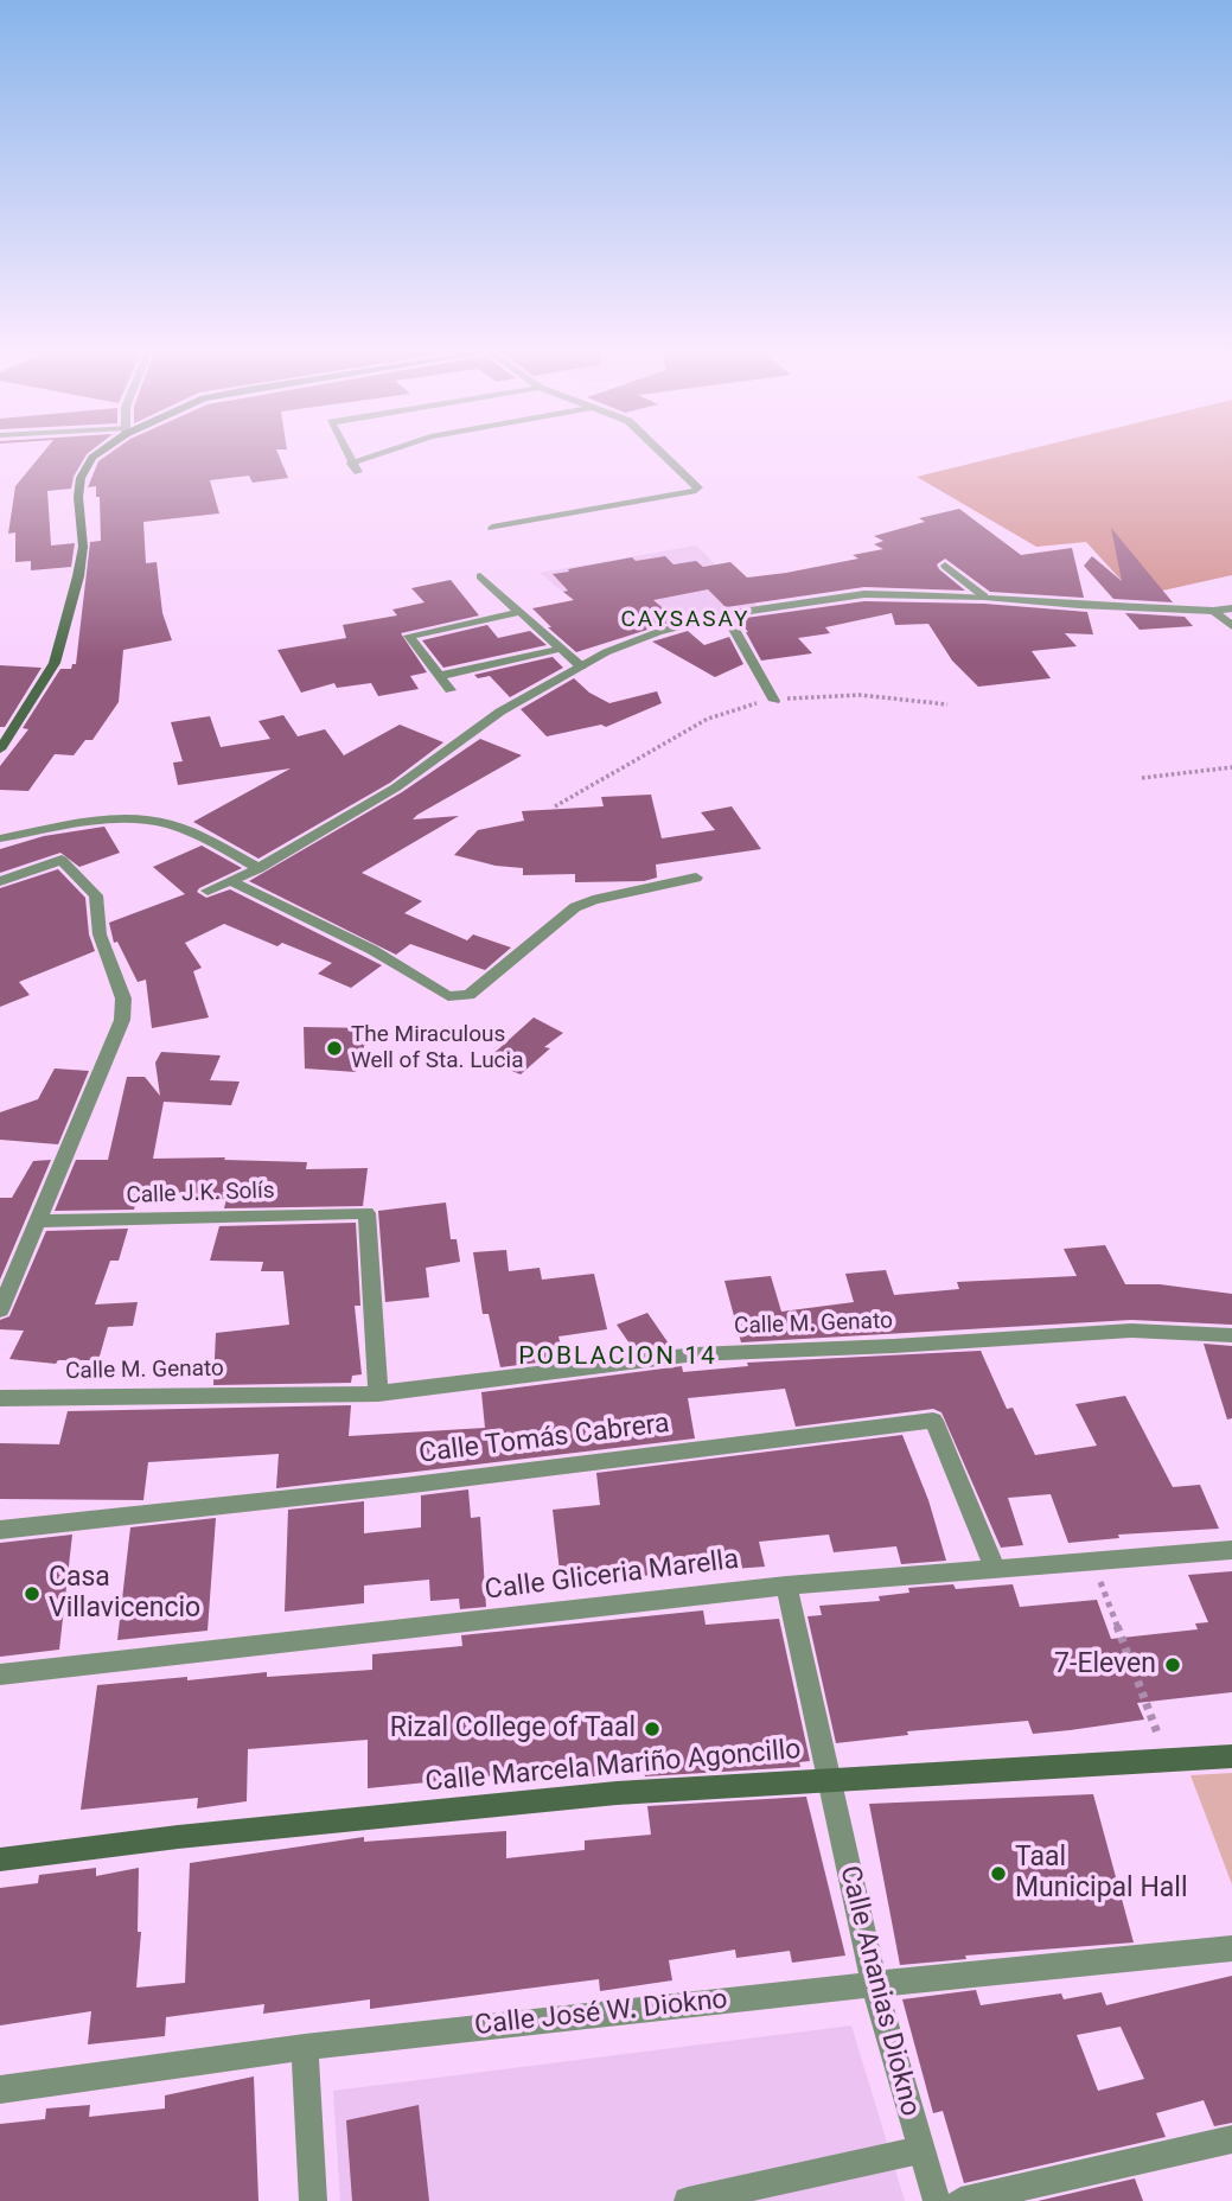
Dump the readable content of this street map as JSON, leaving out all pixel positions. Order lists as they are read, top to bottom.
{
  "streets": {
    "main road": ["Calle Marcela Mariño Agoncillo"],
    "street": [
      "Calle J.K. Solís",
      "Calle M. Genato",
      "Calle Tomás Cabrera",
      "Calle Gliceria Marella",
      "Calle Ananias Diokno",
      "Calle José W. Diokno"
    ]
  },
  "crossings": [
    ["Calle J.K. Solís", "Calle M. Genato"],
    ["Calle Tomás Cabrera", "Calle Gliceria Marella"],
    ["Calle Gliceria Marella", "Calle Ananias Diokno"],
    ["Calle Marcela Mariño Agoncillo", "Calle Ananias Diokno"],
    ["Calle Ananias Diokno", "Calle José W. Diokno"]
  ],
  "districts": ["CAYSASAY", "POBLACION 14"],
  "places": [
    "The Miraculous Well of Sta. Lucia",
    "Casa Villavicencio",
    "7-Eleven",
    "Rizal College of Taal",
    "Taal Municipal Hall"
  ]
}
